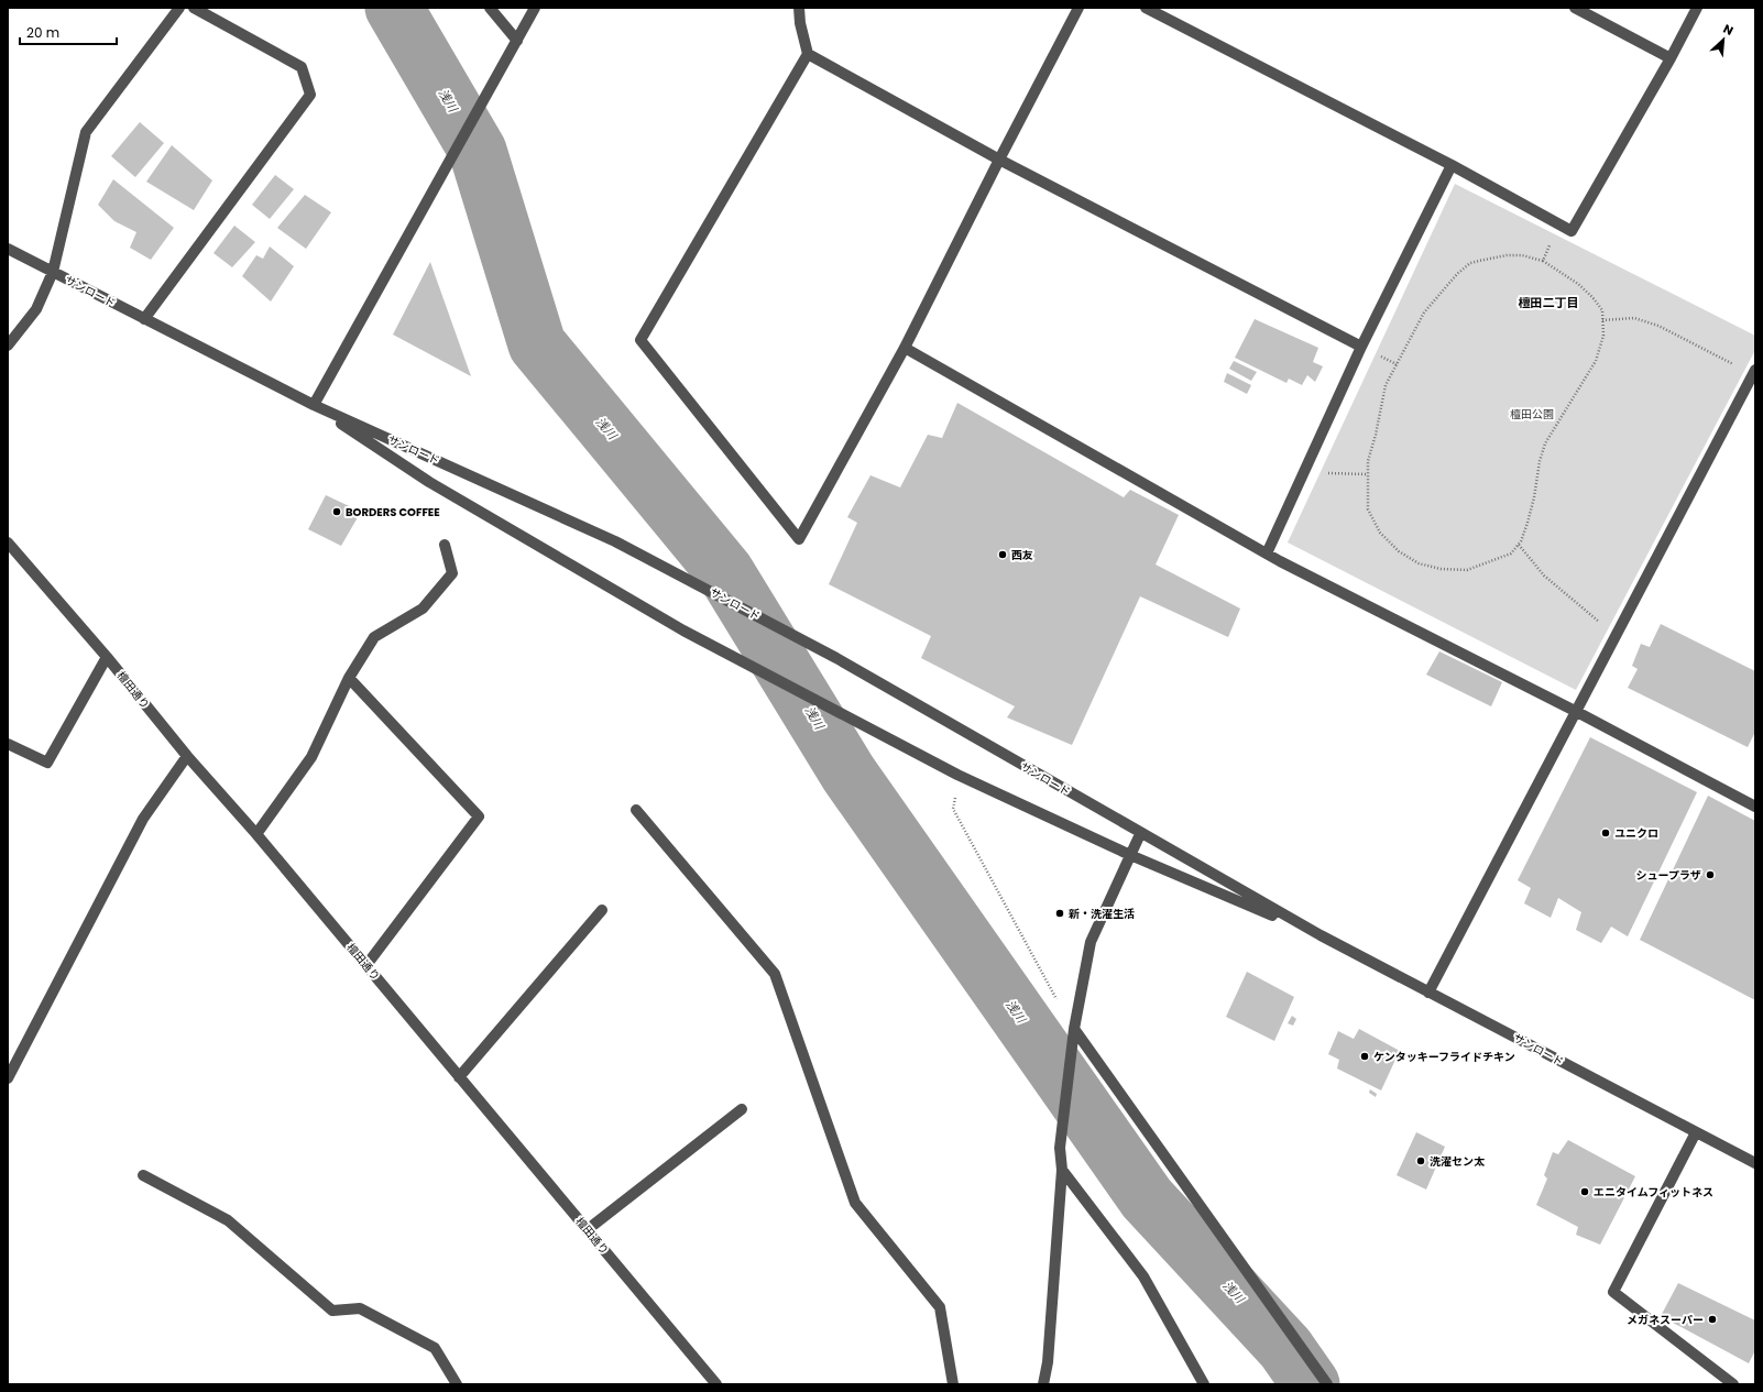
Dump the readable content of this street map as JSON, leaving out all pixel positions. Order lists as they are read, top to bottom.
{
  "streets": {
    "street": ["サンロード", "檀田通り"]
  },
  "districts": ["檀田二丁目"],
  "water": ["浅川"],
  "parks": ["檀田公園"],
  "places": [
    "BORDERS COFFEE",
    "西友",
    "ユニクロ",
    "シュープラザ",
    "新・洗濯生活",
    "ケンタッキーフライドチキン",
    "洗濯セン太",
    "エニタイムフィットネス",
    "メガネスーパー"
  ],
  "scale_bar": "20 m",
  "north": "top right"
}
